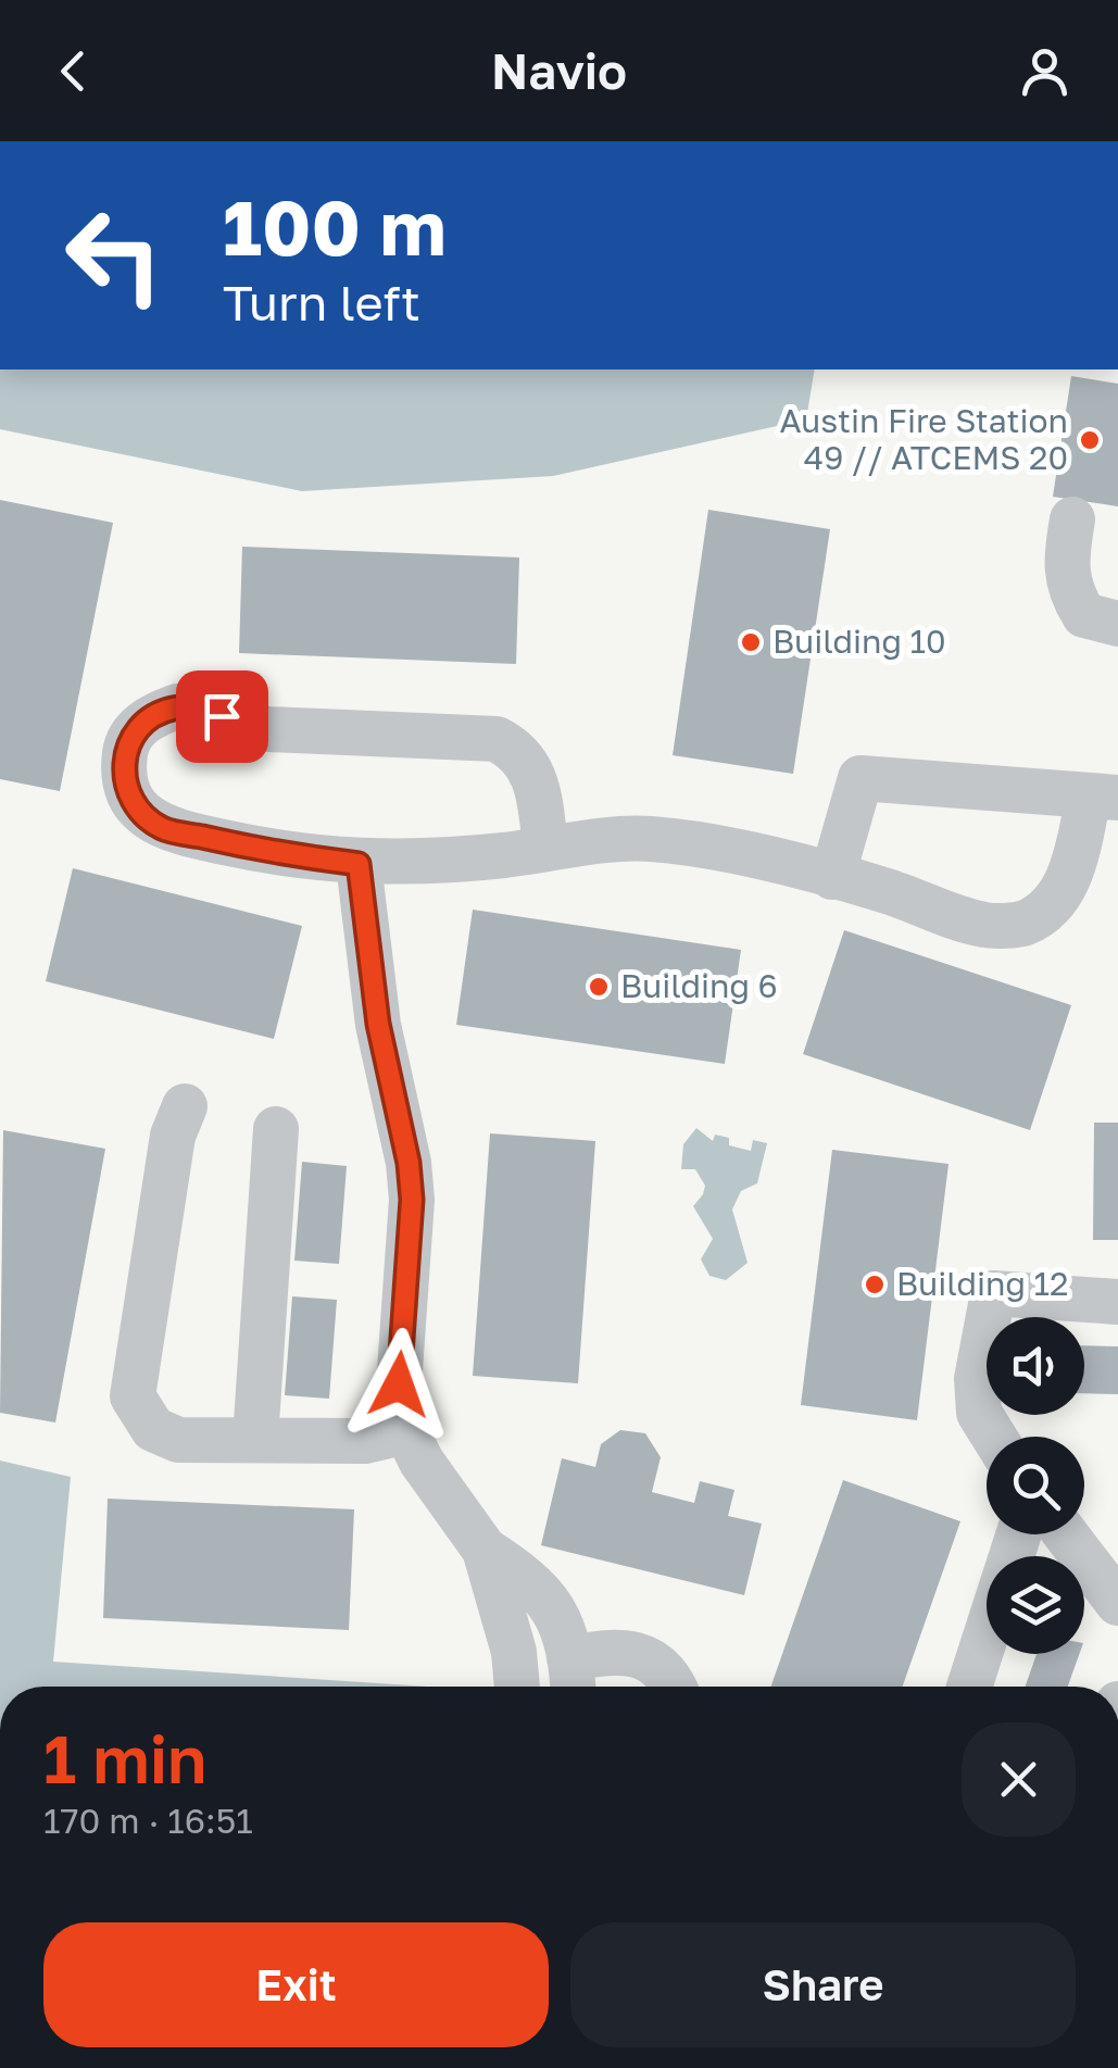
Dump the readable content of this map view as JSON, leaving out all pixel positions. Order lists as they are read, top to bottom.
{
  "places": [
    "Austin Fire Station 49 // ATCEMS 20",
    "Building 10",
    "Building 6",
    "Building 12"
  ],
  "page": {
    "header": "Navio",
    "turn": ["100 m", "Turn left"],
    "heading": ["1 min", "170 m · 16:51"],
    "buttons": ["Exit", "Share"]
  }
}
